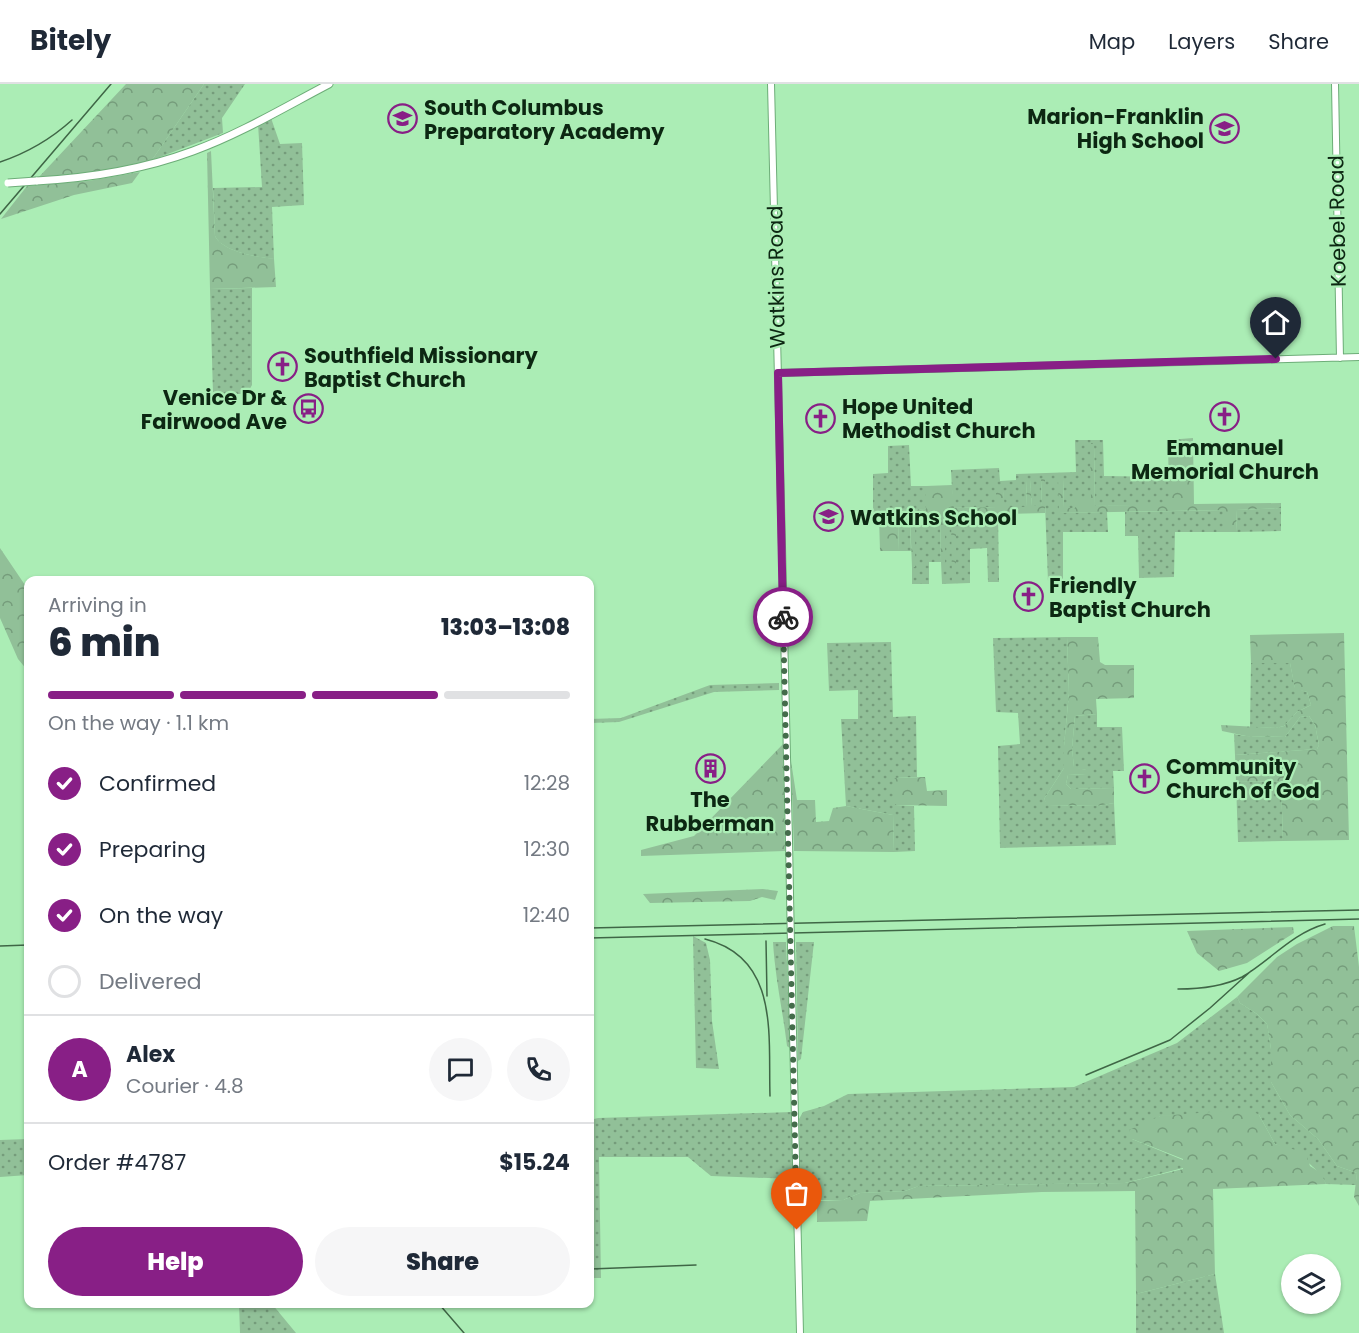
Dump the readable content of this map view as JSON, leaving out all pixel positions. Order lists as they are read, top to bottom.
{
  "streets": {
    "street": ["Koebel Road", "Watkins Road"]
  },
  "places": {
    "school or university": ["South Columbus Preparatory Academy", "Marion-Franklin High School", "Watkins School"],
    "church": [
      "Southfield Missionary Baptist Church",
      "Emmanuel Memorial Church",
      "Hope United Methodist Church",
      "Friendly Baptist Church",
      "Community Church of God"
    ],
    "bus stop": ["Venice Dr & Fairwood Ave"],
    "building": ["The Rubberman"]
  },
  "page": {
    "header": "Bitely",
    "nav": ["Map", "Layers", "Share"],
    "heading": ["6 min", "Arriving in", "13:03–13:08"],
    "panel": [
      "Alex",
      "Courier · 4.8",
      "Order #4787",
      "$15.24"
    ],
    "bar": "On the way · 1.1 km",
    "list": [
      ["Confirmed", "12:28"],
      ["Preparing", "12:30"],
      ["On the way", "12:40"],
      "Delivered"
    ],
    "round": "A",
    "buttons": ["Help", "Share"]
  }
}
